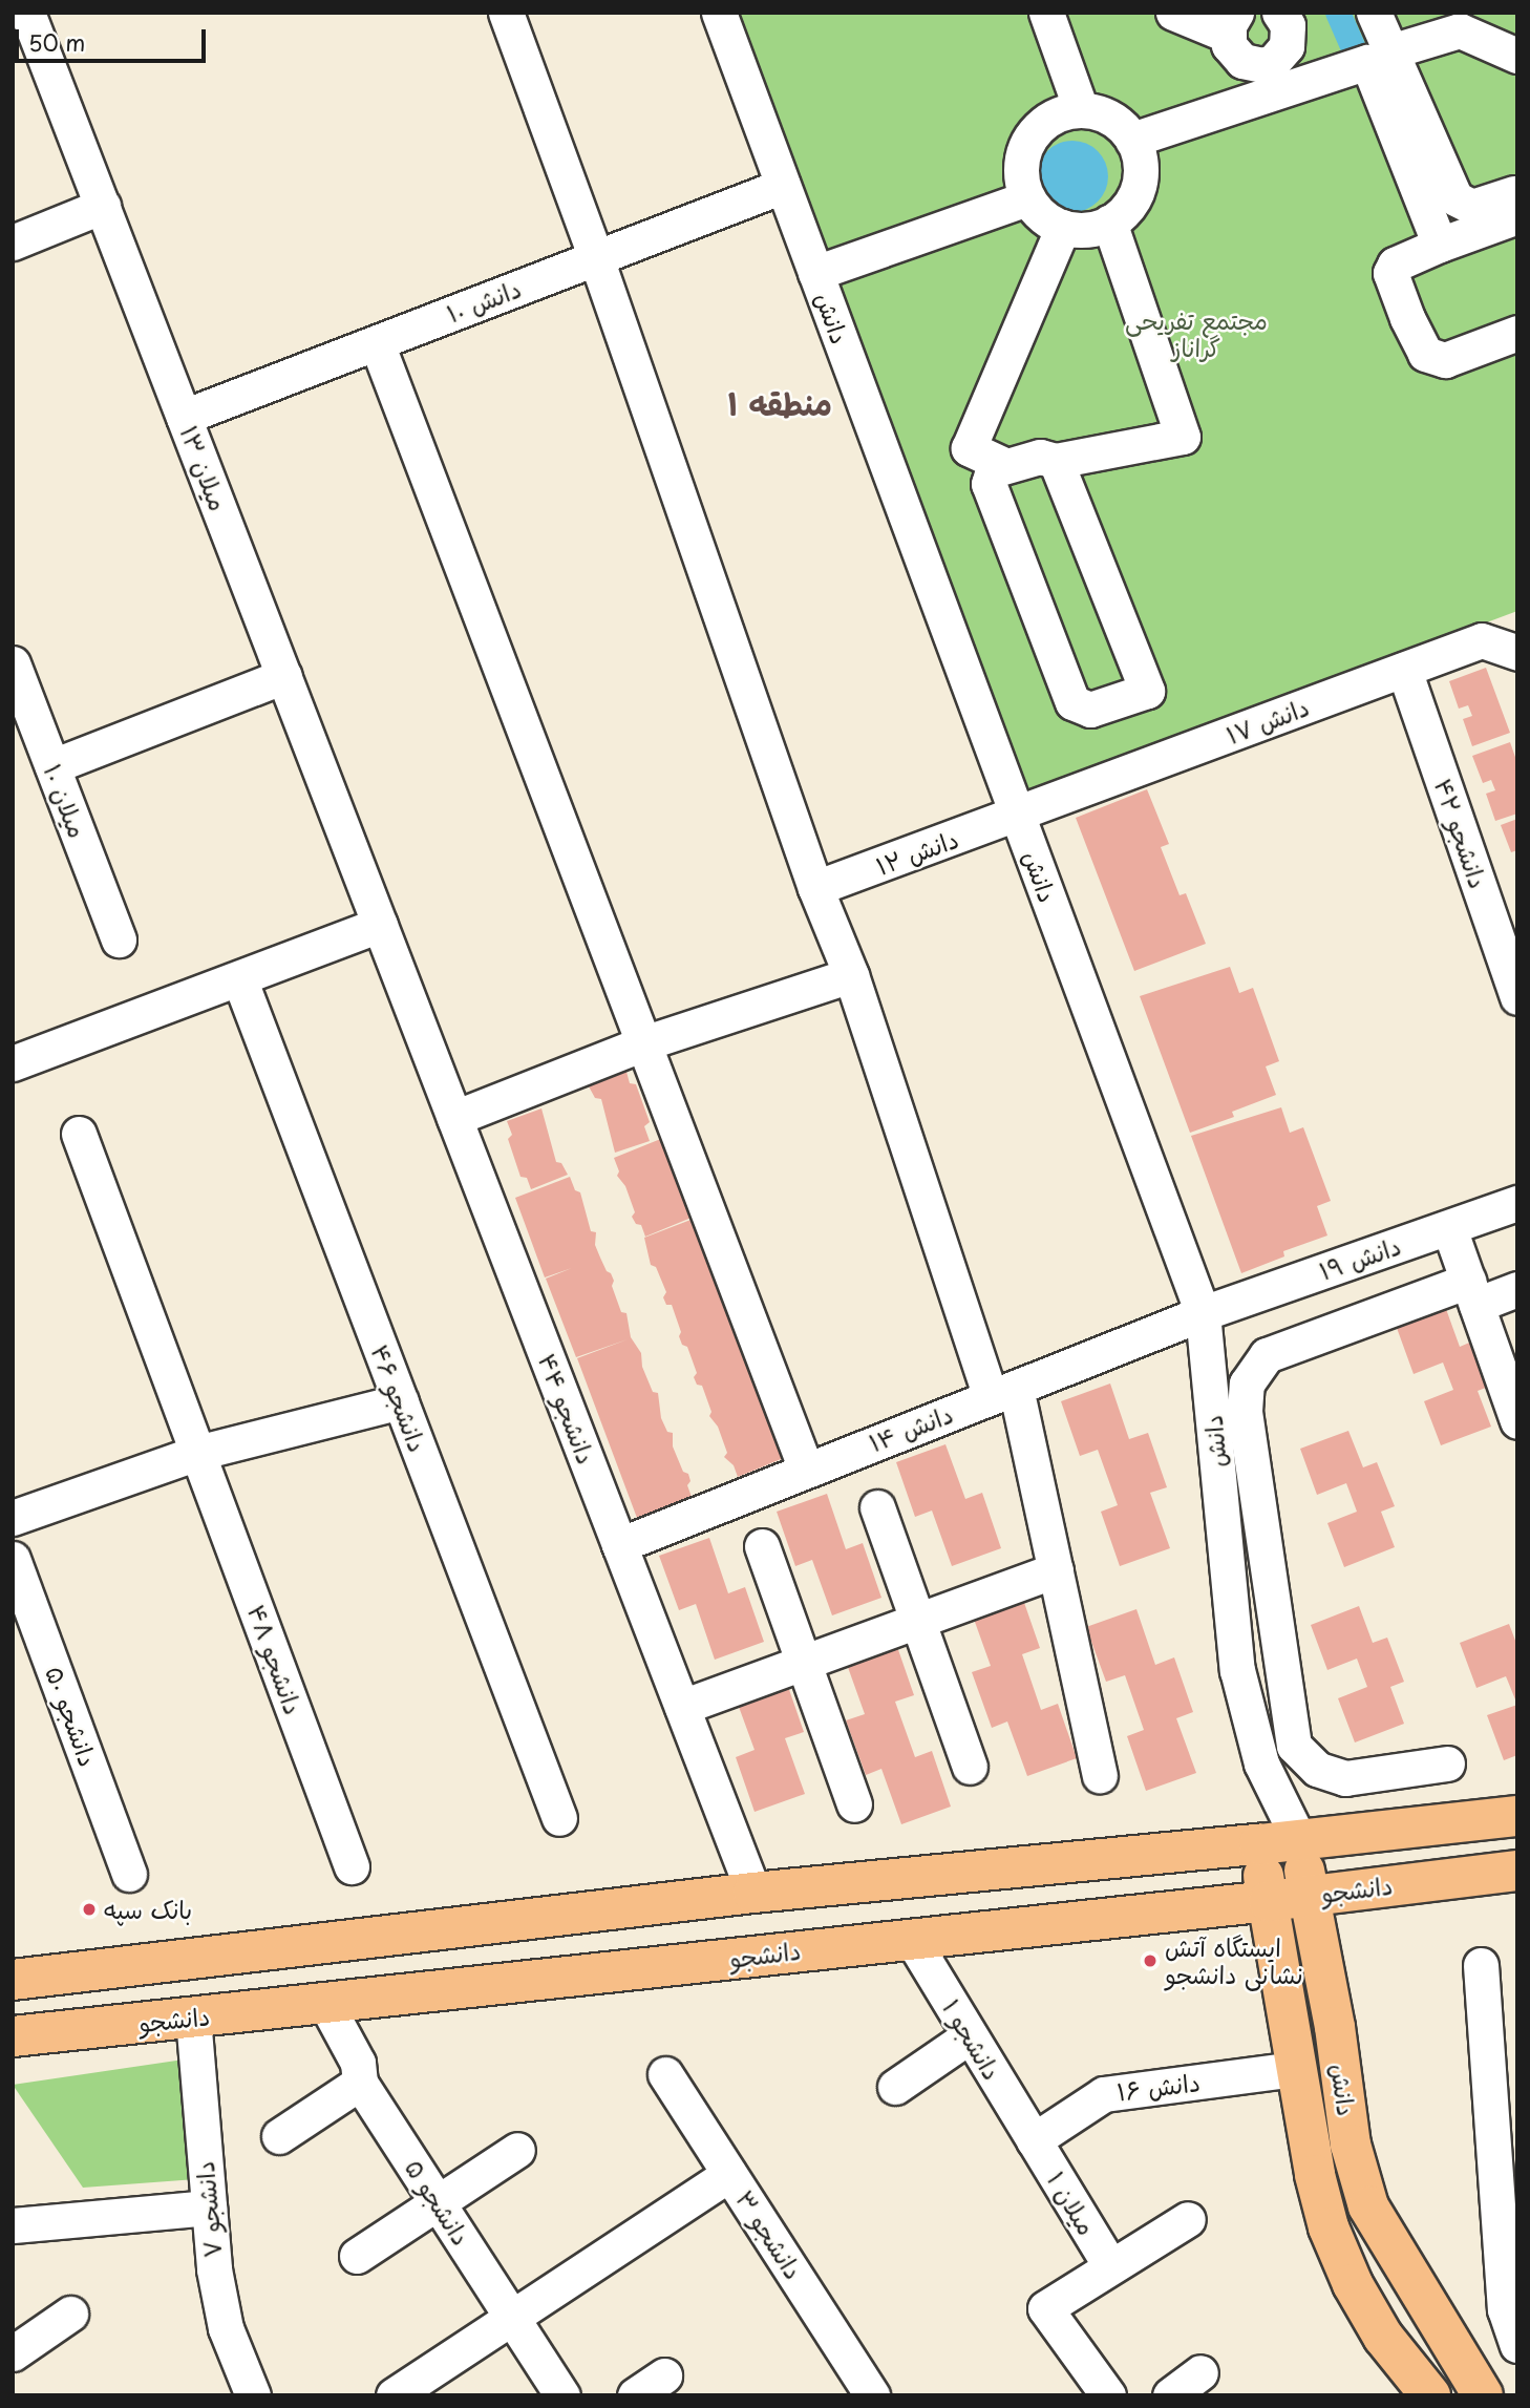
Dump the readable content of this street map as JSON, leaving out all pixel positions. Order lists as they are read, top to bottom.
{
  "streets": {
    "main road": ["دانش", "دانشجو"],
    "street": [
      "دانش ۱۰",
      "میلان ۱۳",
      "دانش ۱۷",
      "میلان ۱۰",
      "دانشجو ۴۲",
      "دانش ۱۲",
      "دانش ۱۹",
      "دانشجو ۴۶",
      "دانشجو ۴۴",
      "دانش ۱۴",
      "دانشجو ۴۸",
      "دانشجو ۵۰",
      "دانشجو ۱",
      "دانش ۱۶",
      "دانشجو ۵",
      "میلان ۱",
      "دانشجو ۷",
      "دانشجو ۳"
    ]
  },
  "crossings": [
    ["دانش ۱۰", "دانش"],
    ["دانش ۱۰", "میلان ۱۳"],
    ["دانش", "دانش ۱۷"],
    ["دانش", "دانش ۱۲"],
    ["دانش", "دانش ۱۹"],
    ["دانش", "دانش ۱۴"],
    ["دانش", "دانشجو"],
    ["دانش", "دانش ۱۶"],
    ["میلان ۱۳", "دانشجو ۴۴"],
    ["دانش ۱۷", "دانشجو ۴۲"],
    ["دانش ۱۷", "دانش ۱۲"],
    ["دانش ۱۹", "دانش ۱۴"],
    ["دانشجو ۴۴", "دانش ۱۴"],
    ["دانشجو", "دانشجو ۱"],
    ["دانشجو", "دانشجو ۵"],
    ["دانشجو", "دانشجو ۷"],
    ["دانشجو ۱", "دانش ۱۶"],
    ["دانشجو ۱", "میلان ۱"],
    ["دانش ۱۶", "میلان ۱"]
  ],
  "districts": ["منطقه ۱"],
  "parks": ["مجتمع تفریحی گراناز"],
  "places": ["بانک سپه", "ایستگاه آتش نشانی دانشجو"],
  "scale_bar": "50 m"
}
